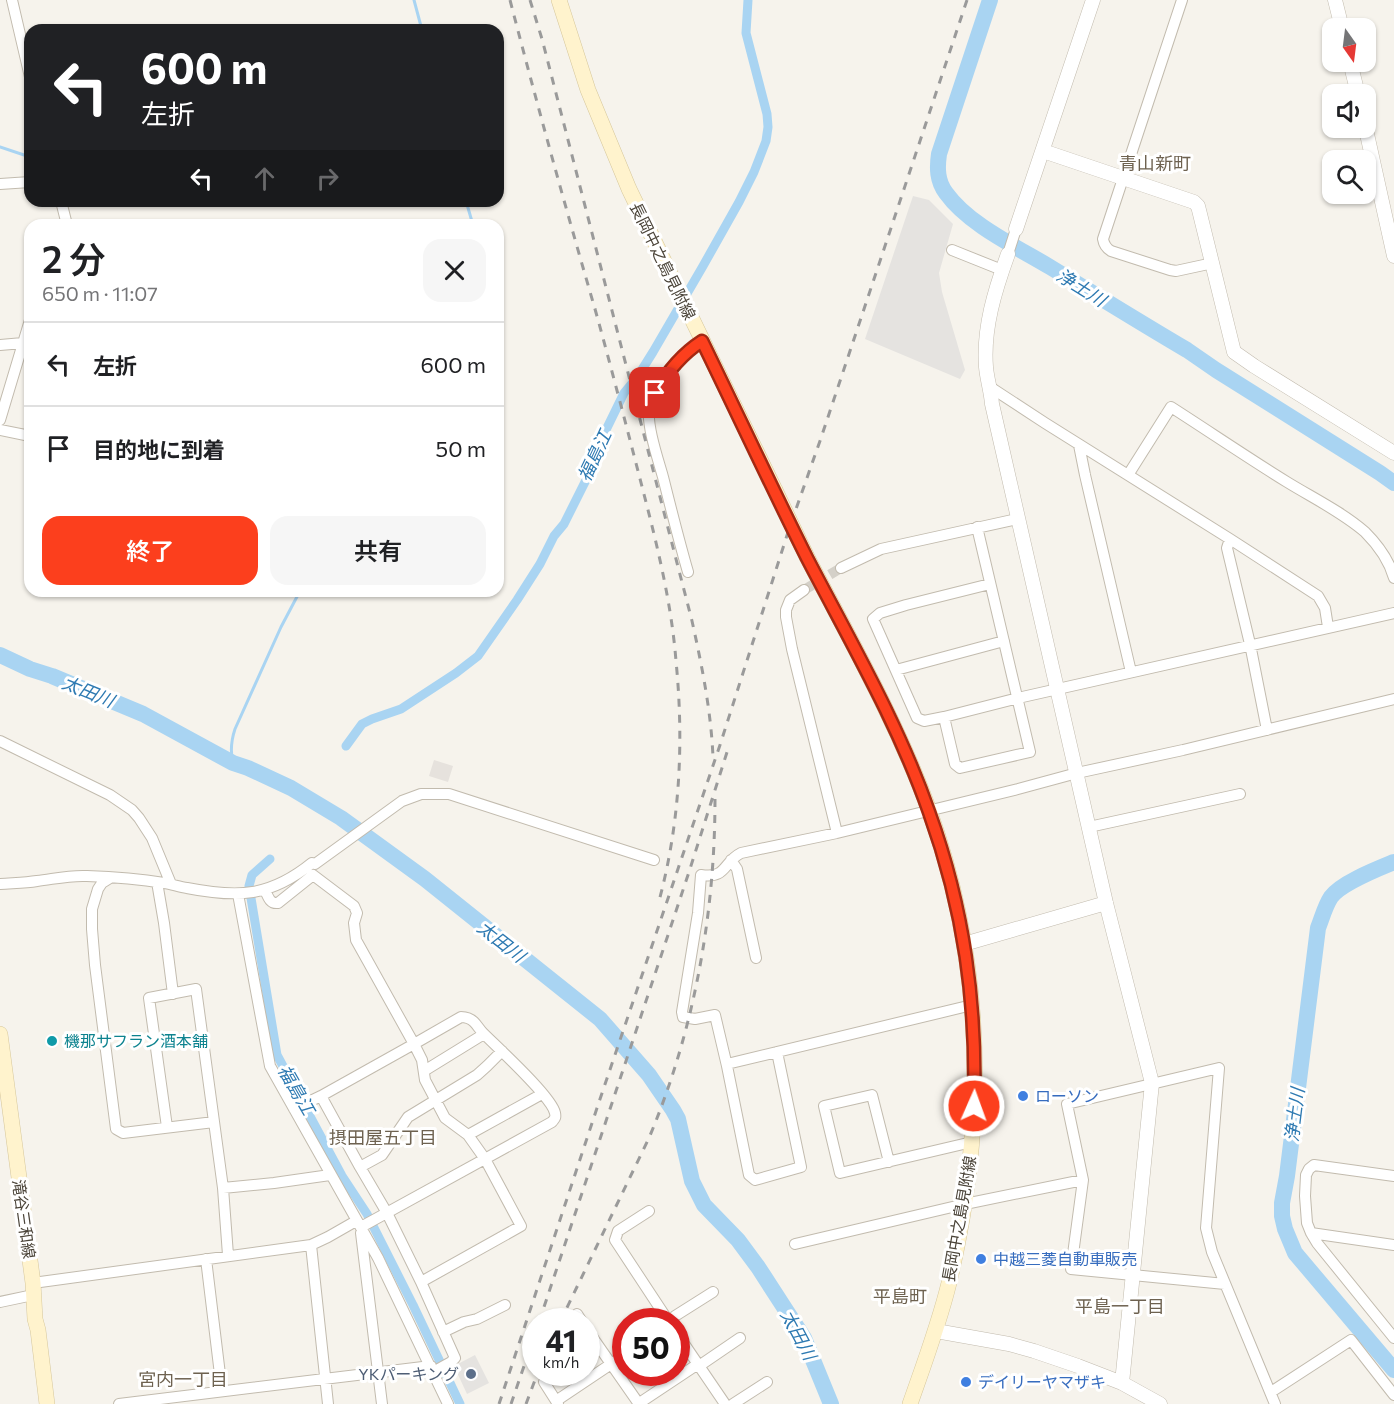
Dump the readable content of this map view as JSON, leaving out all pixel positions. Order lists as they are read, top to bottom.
{
  "streets": {
    "main road": ["長岡中之島見附線", "滝谷三和線"]
  },
  "districts": [
    "青山新町",
    "摂田屋五丁目",
    "平島町",
    "平島一丁目",
    "宮内一丁目"
  ],
  "water": ["浄土川", "福島江", "太田川"],
  "places": [
    "機那サフラン酒本舗",
    "ローソン",
    "中越三菱自動車販売",
    "YKパーキング",
    "デイリーヤマザキ"
  ],
  "north": "bottom",
  "page": {
    "turn": ["600 m", "左折"],
    "heading": ["2 分", "650 m · 11:07"],
    "list": [
      {
        "name": "左折",
        "value": "600 m"
      },
      {
        "name": "目的地に到着",
        "value": "50 m"
      }
    ],
    "buttons": ["終了", "共有"],
    "speed": "41 km/h",
    "limit": "50"
  }
}
